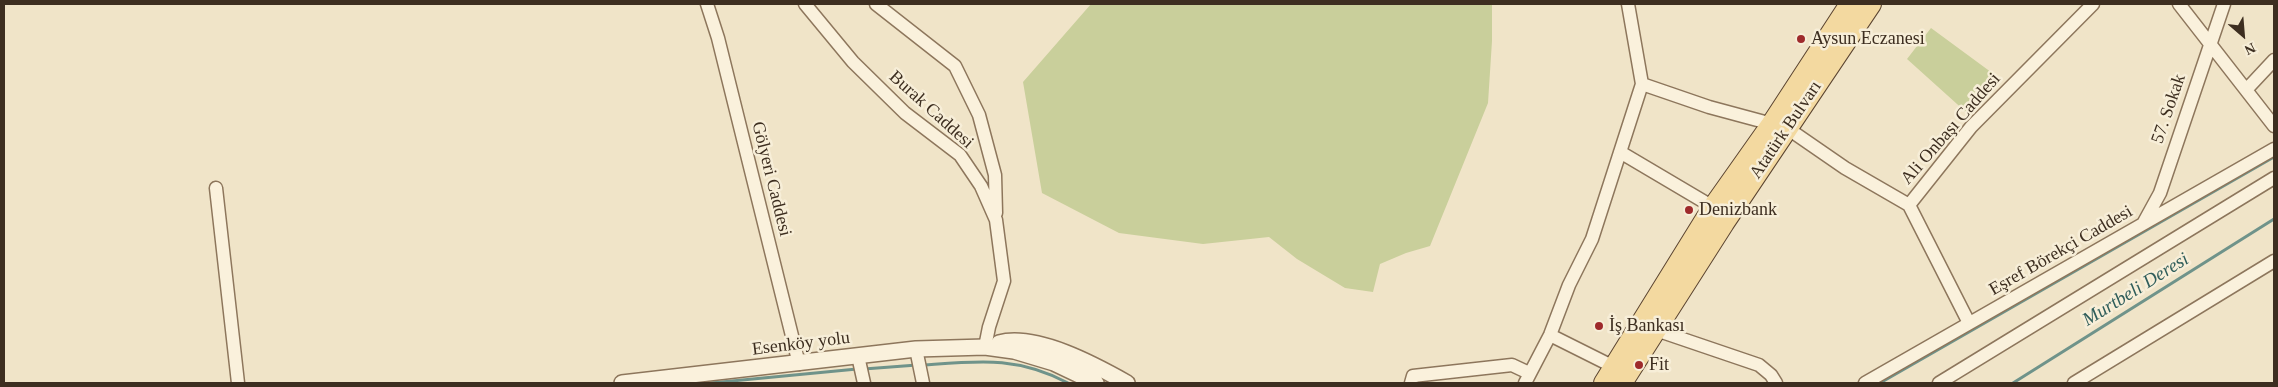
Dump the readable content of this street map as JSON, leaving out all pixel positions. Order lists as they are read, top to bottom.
{
  "streets": {
    "main road": ["Atatürk Bulvarı"],
    "street": [
      "57. Sokak",
      "Burak Caddesi",
      "Ali Onbaşı Caddesi",
      "Gölyeri Caddesi",
      "Eşref Börekçi Caddesi",
      "Esenköy yolu"
    ]
  },
  "crossings": [
    ["57. Sokak", "Eşref Börekçi Caddesi"],
    ["Burak Caddesi", "Esenköy yolu"],
    ["Ali Onbaşı Caddesi", "Eşref Börekçi Caddesi"],
    ["Gölyeri Caddesi", "Esenköy yolu"]
  ],
  "water": ["Murtbeli Deresi"],
  "places": [
    "Aysun Eczanesi",
    "Denizbank",
    "İş Bankası",
    "Fit"
  ],
  "north": "bottom right"
}
